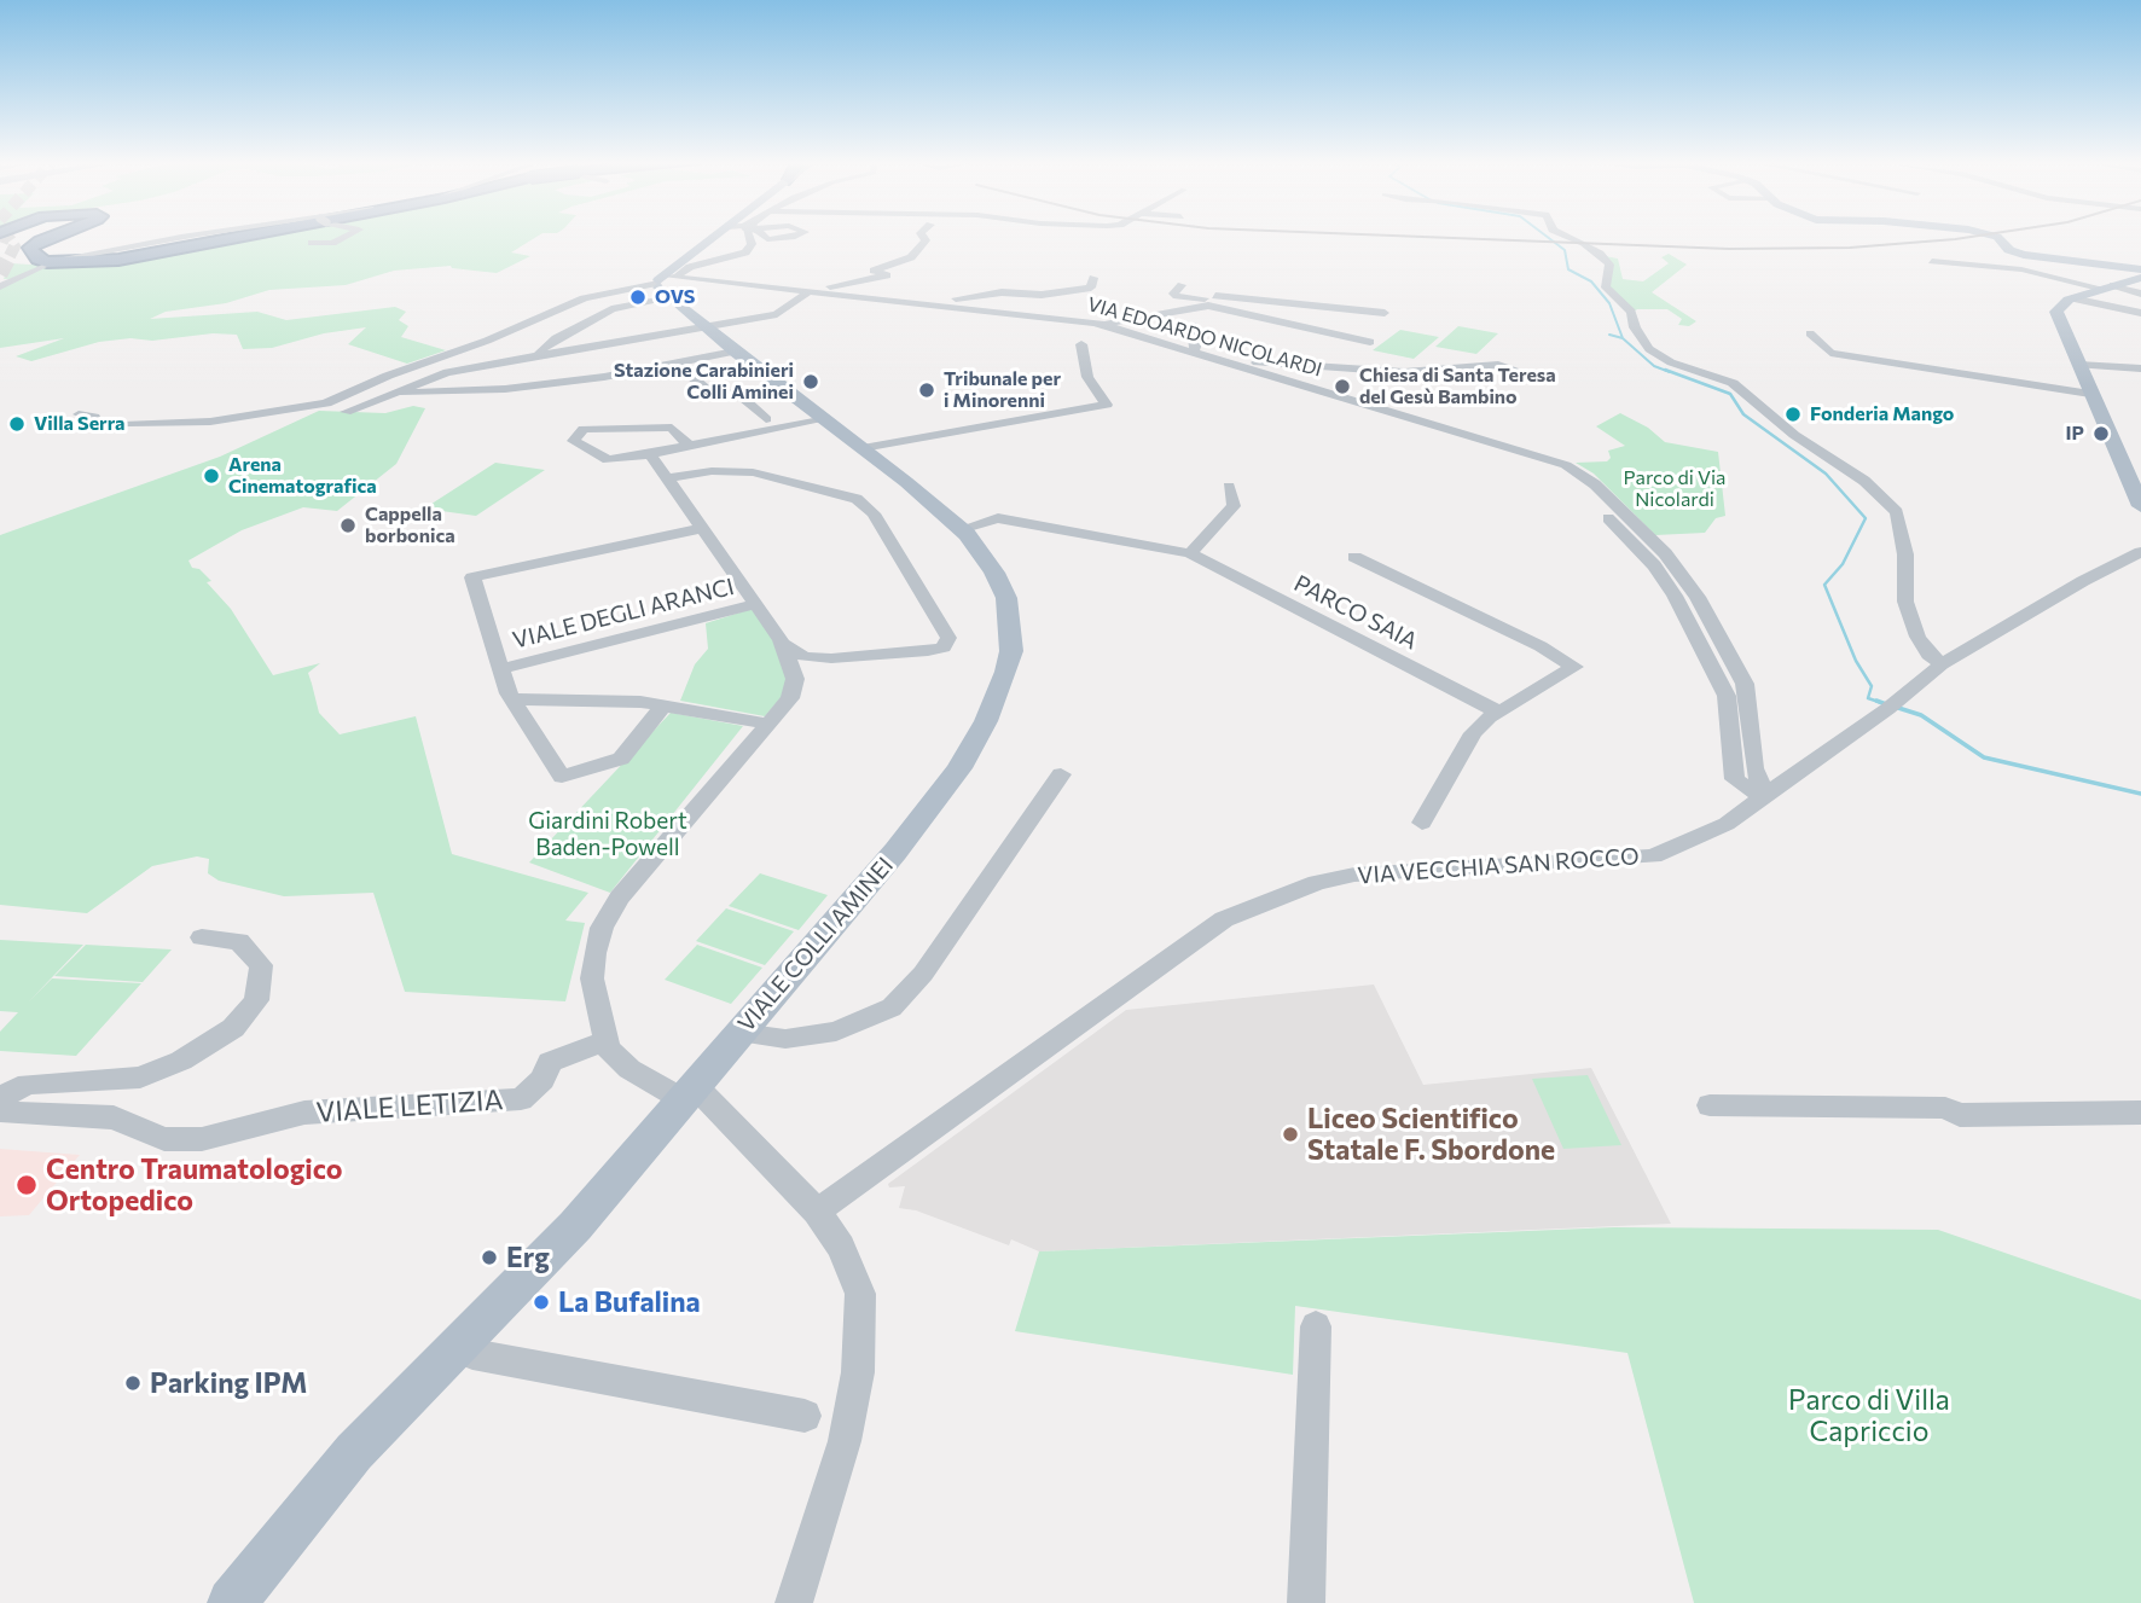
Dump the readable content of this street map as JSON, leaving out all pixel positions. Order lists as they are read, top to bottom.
{
  "streets": {
    "main road": ["VIALE COLLI AMINEI"],
    "street": [
      "VIA EDOARDO NICOLARDI",
      "PARCO SAIA",
      "VIALE DEGLI ARANCI",
      "VIA VECCHIA SAN ROCCO",
      "VIALE LETIZIA"
    ]
  },
  "crossings": [
    ["VIA EDOARDO NICOLARDI", "VIA VECCHIA SAN ROCCO"],
    ["VIA EDOARDO NICOLARDI", "VIALE COLLI AMINEI"],
    ["PARCO SAIA", "VIALE COLLI AMINEI"]
  ],
  "parks": ["Parco di Via Nicolardi", "Giardini Robert Baden-Powell", "Parco di Villa Capriccio"],
  "places": [
    "OVS",
    "Stazione Carabinieri Colli Aminei",
    "Chiesa di Santa Teresa del Gesù Bambino",
    "Tribunale per i Minorenni",
    "Fonderia Mango",
    "Villa Serra",
    "IP",
    "Arena Cinematografica",
    "Cappella borbonica",
    "Liceo Scientifico Statale F. Sbordone",
    "Centro Traumatologico Ortopedico",
    "Erg",
    "La Bufalina",
    "Parking IPM"
  ]
}
